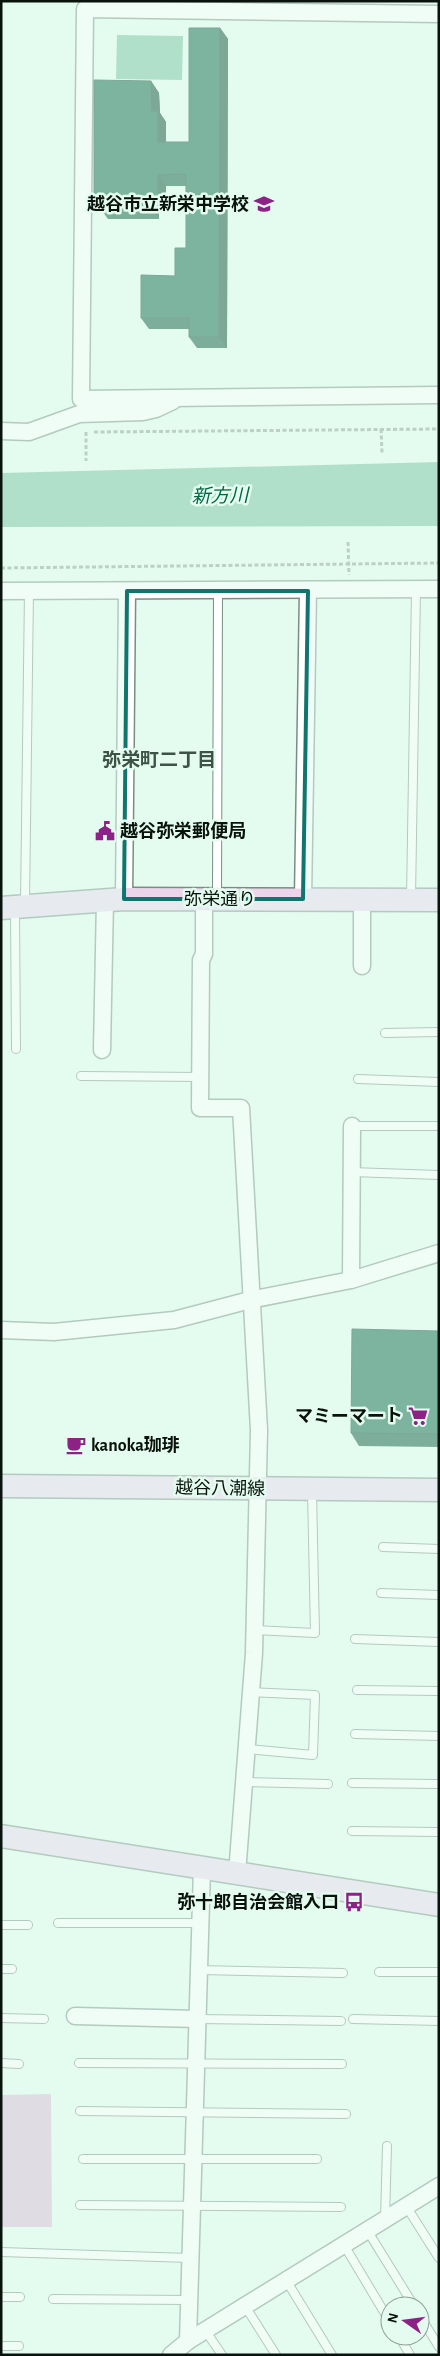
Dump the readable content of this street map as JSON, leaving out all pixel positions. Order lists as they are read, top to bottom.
{
  "streets": {
    "street": ["弥栄通り", "越谷八潮線"]
  },
  "districts": ["弥栄町二丁目"],
  "water": ["新方川"],
  "places": {
    "school or university": ["越谷市立新栄中学校"],
    "public building": ["越谷弥栄郵便局"],
    "supermarket": ["マミーマート"],
    "cafe": ["kanoka珈琲"],
    "bus stop": ["弥十郎自治会館入口"]
  },
  "north": "left"
}
